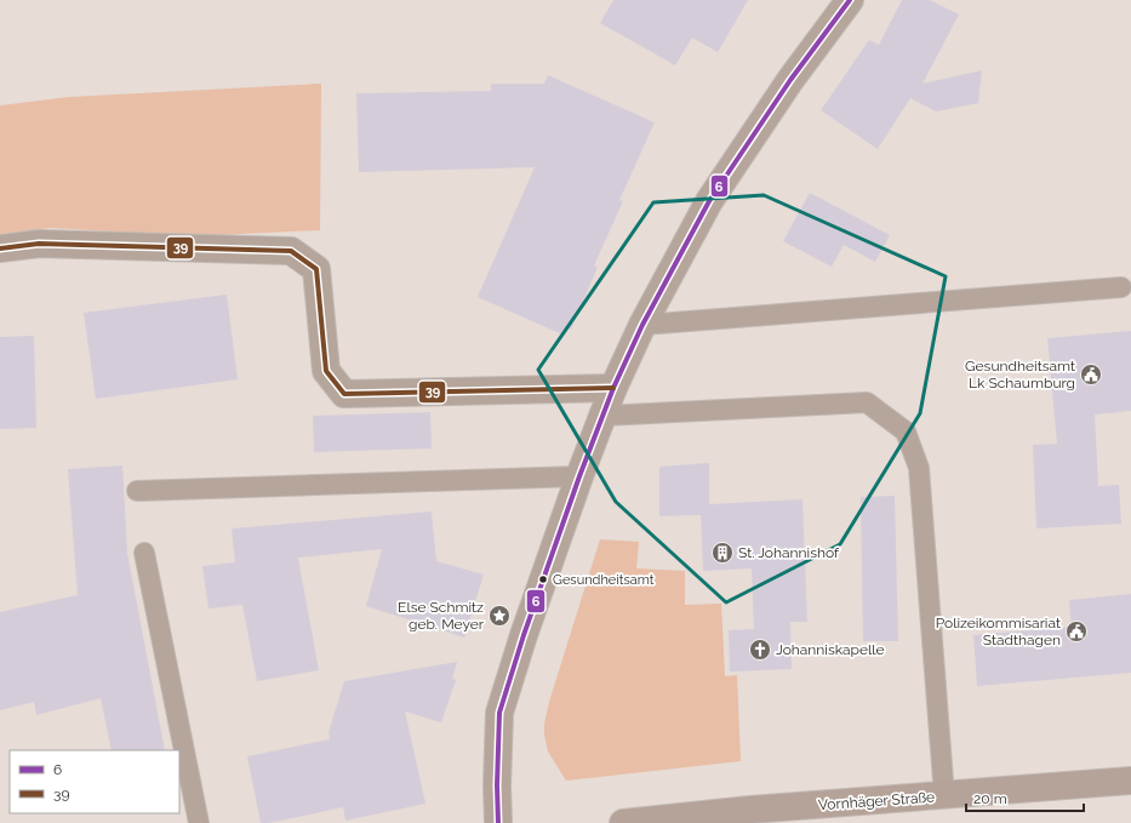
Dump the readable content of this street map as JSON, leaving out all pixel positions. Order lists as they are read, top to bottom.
{
  "streets": {
    "main road": ["Vornhäger Straße"]
  },
  "places": {
    "public building": ["Gesundheitsamt Lk Schaumburg", "Polizeikommisariat Stadthagen"],
    "building": ["St. Johannishof"],
    "other": ["Gesundheitsamt"],
    "place": ["Else Schmitz geb. Meyer"],
    "church": ["Johanniskapelle"]
  },
  "lines": ["transit line 6", "transit line 39"],
  "legend": ["6", "39"],
  "scale_bar": "20 m"
}
